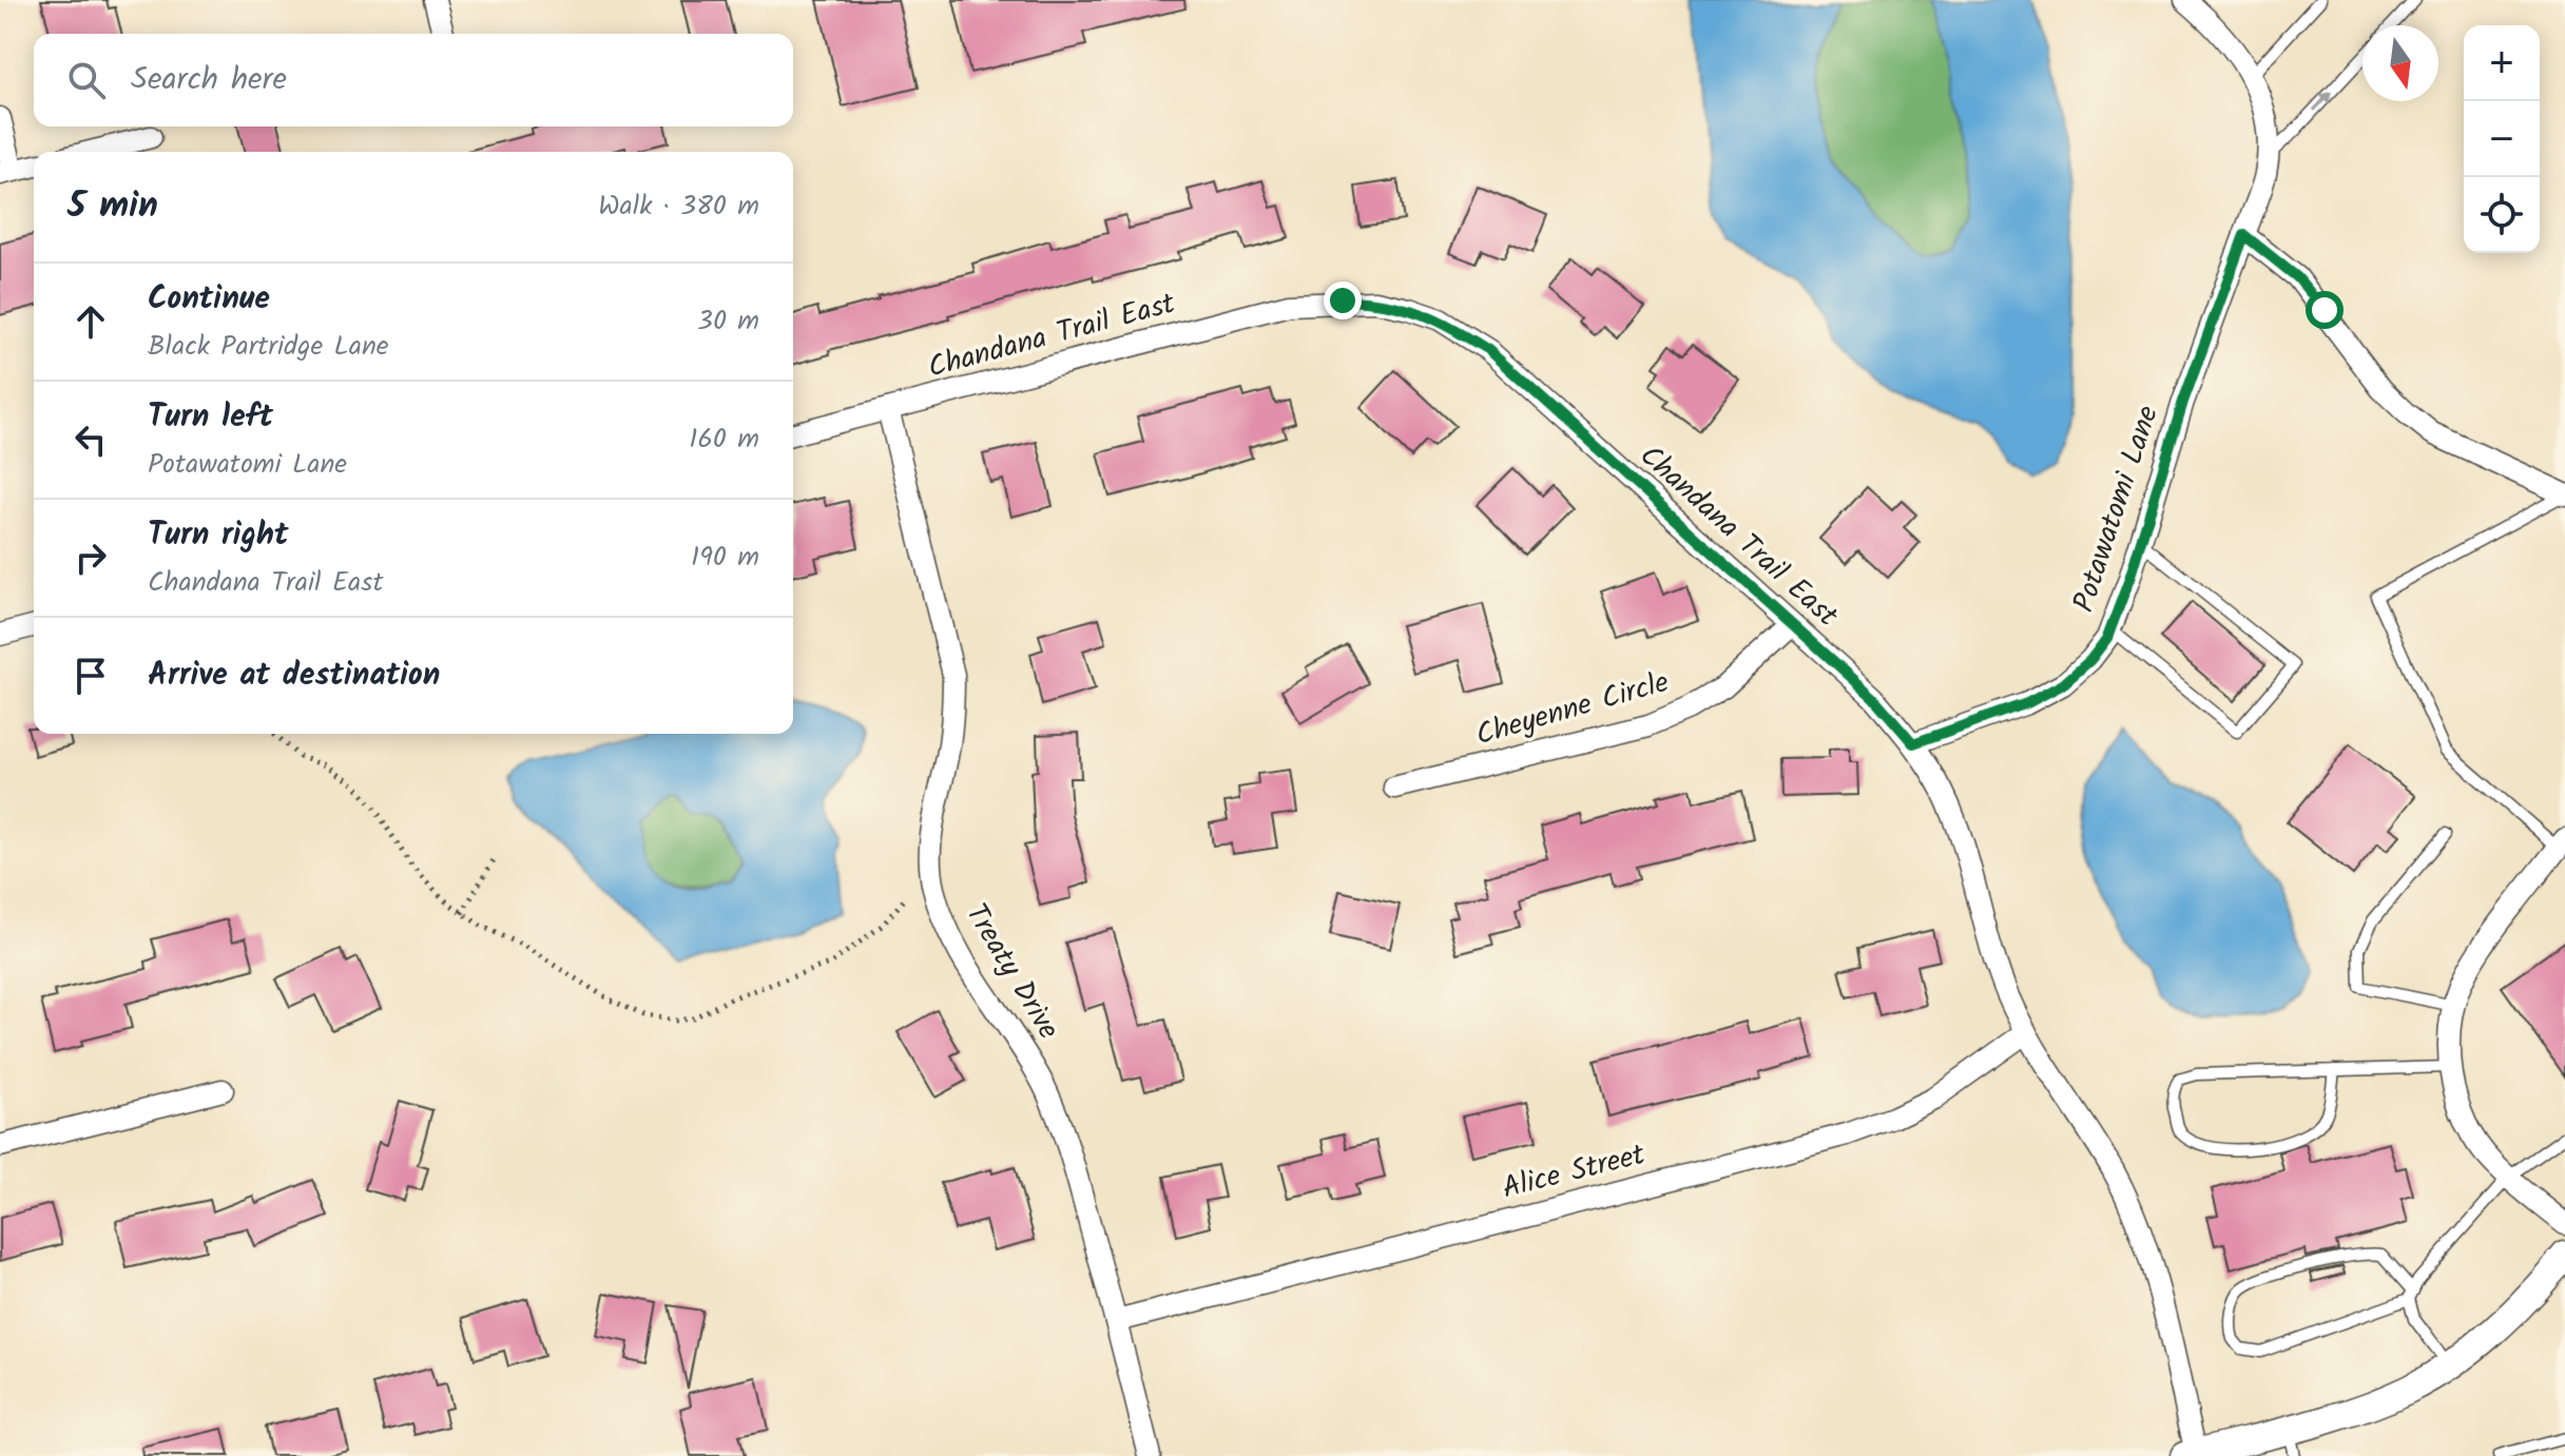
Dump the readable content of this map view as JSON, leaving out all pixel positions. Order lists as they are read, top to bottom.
{
  "streets": {
    "street": [
      "Chandana Trail East",
      "Potawatomi Lane",
      "Cheyenne Circle",
      "Treaty Drive",
      "Alice Street"
    ]
  },
  "crossings": [
    ["Chandana Trail East", "Potawatomi Lane"],
    ["Chandana Trail East", "Cheyenne Circle"],
    ["Chandana Trail East", "Treaty Drive"],
    ["Chandana Trail East", "Alice Street"],
    ["Treaty Drive", "Alice Street"]
  ],
  "north": "bottom",
  "page": {
    "map_buttons": ["+", "−"],
    "search": "Search here",
    "heading": ["5 min", "Walk · 380 m"],
    "list": [
      ["Continue", "Black Partridge Lane", "30 m"],
      ["Turn left", "Potawatomi Lane", "160 m"],
      ["Turn right", "Chandana Trail East", "190 m"],
      "Arrive at destination"
    ]
  }
}
